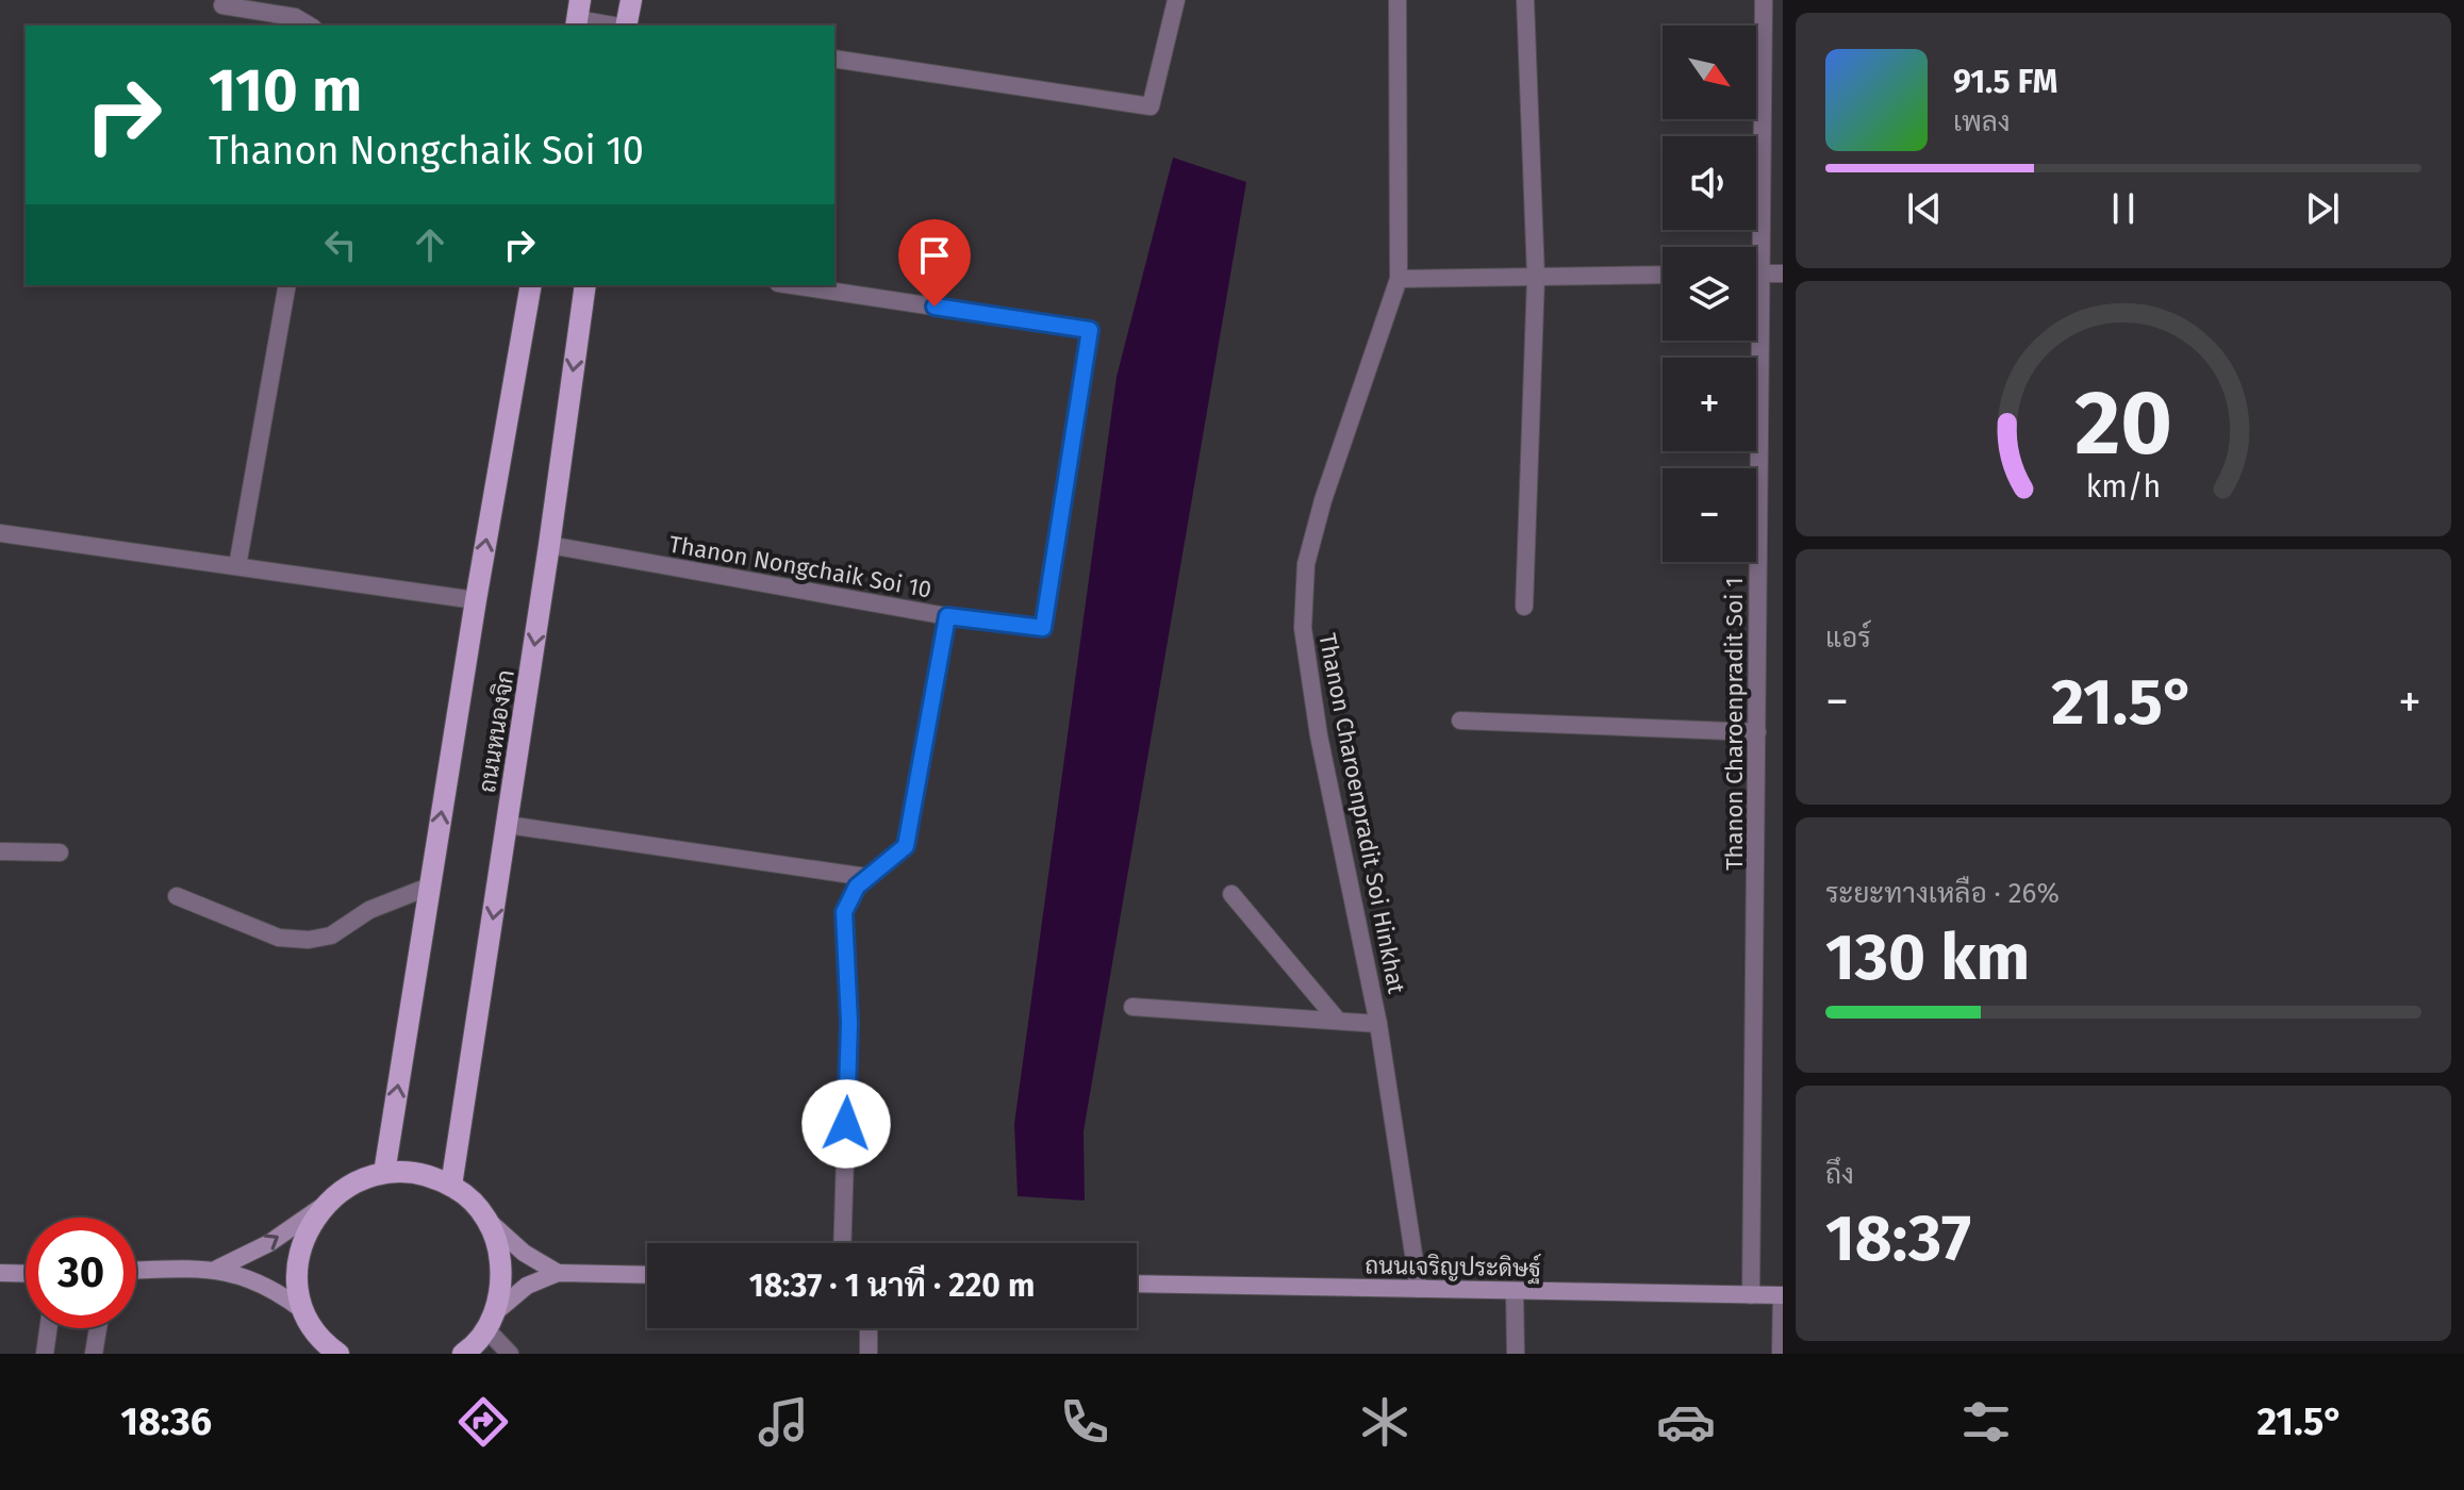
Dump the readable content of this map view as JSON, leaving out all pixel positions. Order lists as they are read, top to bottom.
{
  "streets": {
    "main road": ["ถนนหนองจิก", "ถนนเจริญประดิษฐ์"],
    "street": ["Thanon Nongchaik Soi 10", "Thanon Charoenpradit Soi 1", "Thanon Charoenpradit Soi Hinkhat"]
  },
  "crossings": [
    ["Thanon Nongchaik Soi 10", "ถนนหนองจิก"],
    ["Thanon Charoenpradit Soi 1", "ถนนเจริญประดิษฐ์"],
    ["Thanon Charoenpradit Soi Hinkhat", "ถนนเจริญประดิษฐ์"]
  ],
  "north": "bottom right",
  "page": {
    "map_buttons": ["+", "−"],
    "turn": ["110 m", "Thanon Nongchaik Soi 10"],
    "song": ["91.5 FM", "เพลง"],
    "tile": [
      "แอร์",
      ["ระยะทางเหลือ · 26%", "130 km"],
      ["ถึง", "18:37"]
    ],
    "heat": ["−", "21.5°", "+"],
    "limit": "30",
    "trip": "18:37 · 1 นาที · 220 m",
    "tabs": ["18:36", "21.5°"],
    "gauge": ["20", "km/h"]
  }
}
